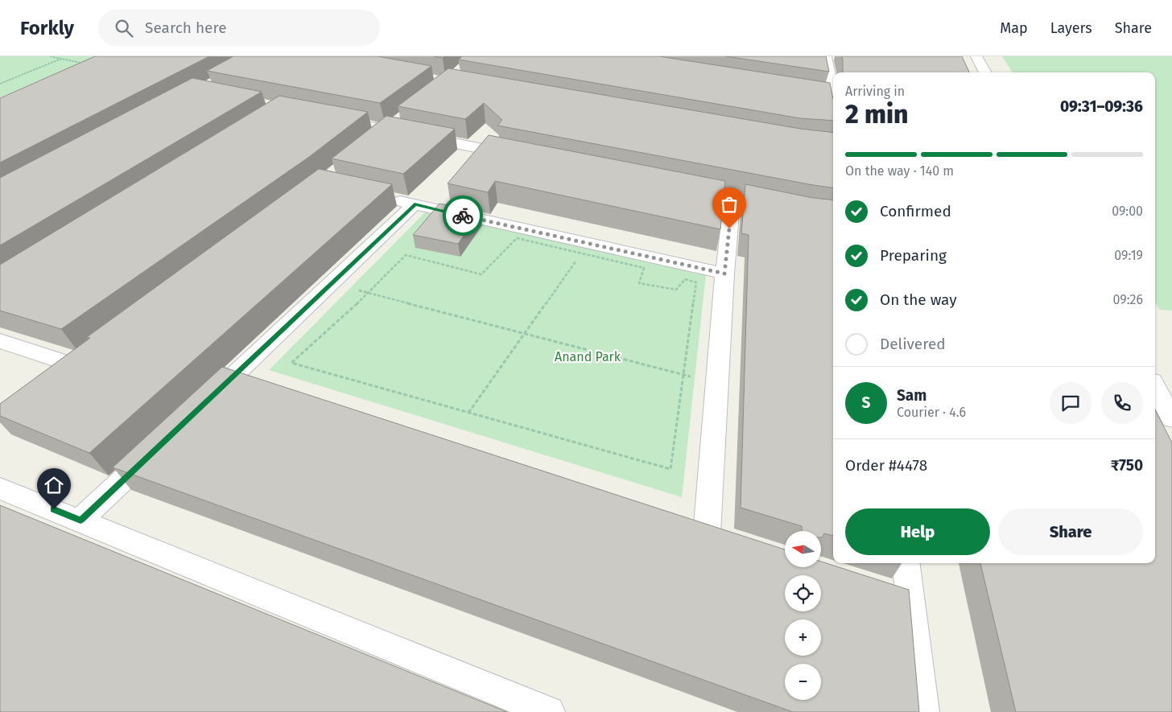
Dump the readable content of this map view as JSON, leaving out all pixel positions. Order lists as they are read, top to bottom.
{
  "parks": ["Anand Park"],
  "north": "left",
  "page": {
    "header": "Forkly",
    "search": "Search here",
    "nav": ["Map", "Layers", "Share"],
    "heading": ["2 min", "Arriving in", "09:31–09:36"],
    "panel": [
      "Sam",
      "Courier · 4.6",
      "Order #4478",
      "₹750"
    ],
    "bar": "On the way · 140 m",
    "list": [
      ["Confirmed", "09:00"],
      ["Preparing", "09:19"],
      ["On the way", "09:26"],
      "Delivered"
    ],
    "round": "S",
    "buttons": ["Help", "Share"],
    "map_buttons": ["+", "−"]
  }
}
